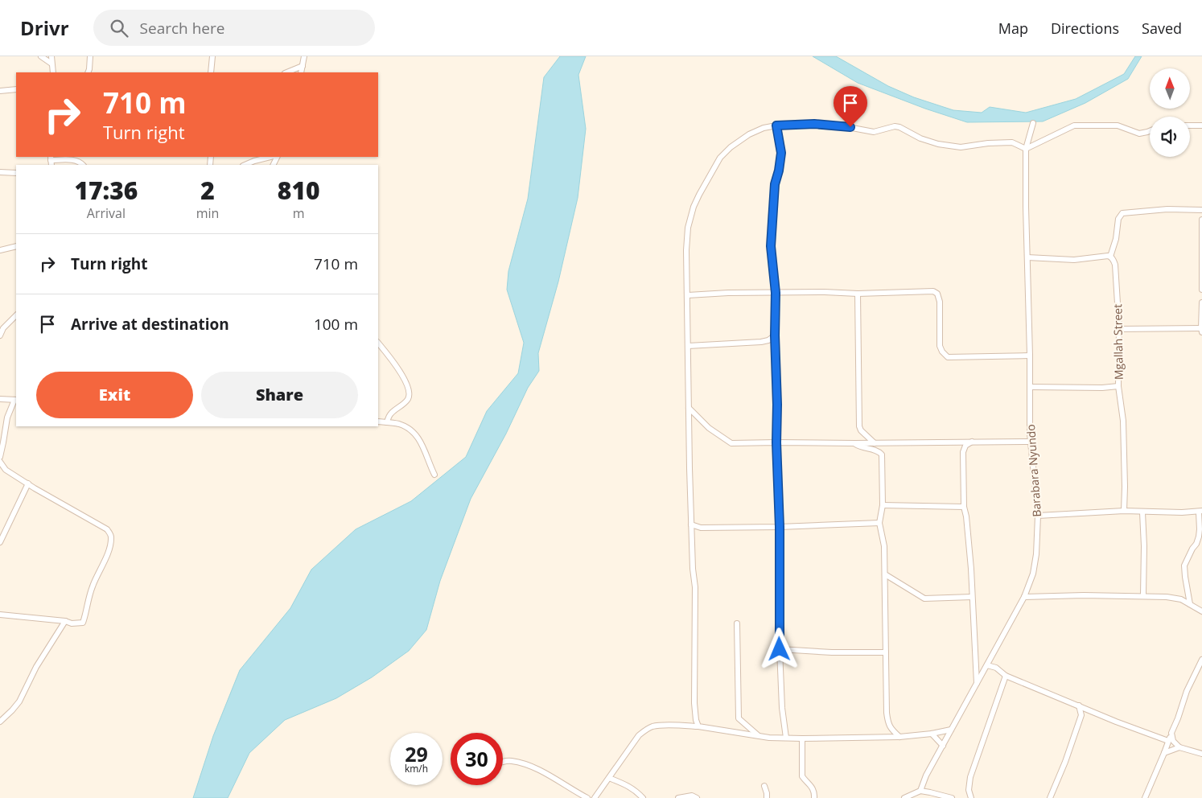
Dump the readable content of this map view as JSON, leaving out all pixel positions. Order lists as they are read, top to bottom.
{
  "streets": {
    "street": ["Mgallah Street", "Barabara Nyundo"]
  },
  "north": "top",
  "page": {
    "header": "Drivr",
    "search": "Search here",
    "nav": ["Map", "Directions", "Saved"],
    "turn": ["710 m", "Turn right"],
    "eta": [
      "17:36",
      "Arrival",
      "2",
      "min",
      "810",
      "m"
    ],
    "list": [
      {
        "name": "Turn right",
        "value": "710 m"
      },
      {
        "name": "Arrive at destination",
        "value": "100 m"
      }
    ],
    "buttons": ["Exit", "Share"],
    "speed": "29 km/h",
    "limit": "30"
  }
}
